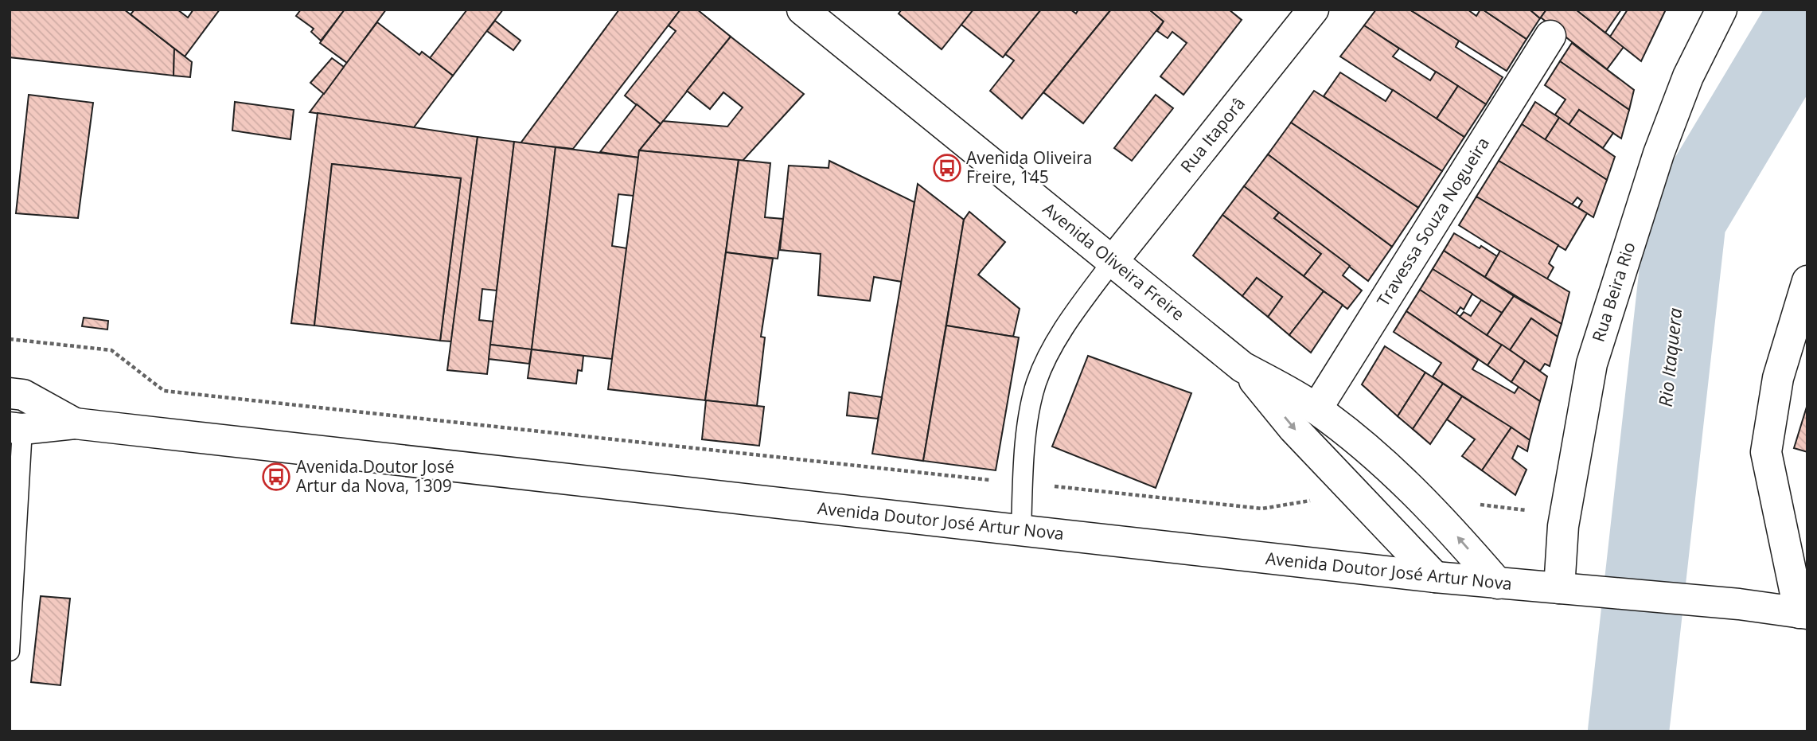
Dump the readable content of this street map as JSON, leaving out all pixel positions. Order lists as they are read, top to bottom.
{
  "streets": {
    "street": [
      "Rua Itaporâ",
      "Travessa Souza Nogueira",
      "Avenida Oliveira Freire",
      "Rua Beira Rio",
      "Avenida Doutor José Artur Nova"
    ]
  },
  "crossings": [
    ["Rua Itaporâ", "Avenida Oliveira Freire"],
    ["Travessa Souza Nogueira", "Avenida Oliveira Freire"],
    ["Avenida Oliveira Freire", "Avenida Doutor José Artur Nova"],
    ["Rua Beira Rio", "Avenida Doutor José Artur Nova"]
  ],
  "water": ["Rio Itaquera"],
  "places": {
    "bus stop": ["Avenida Oliveira Freire, 145", "Avenida Doutor José Artur da Nova, 1309"]
  }
}
